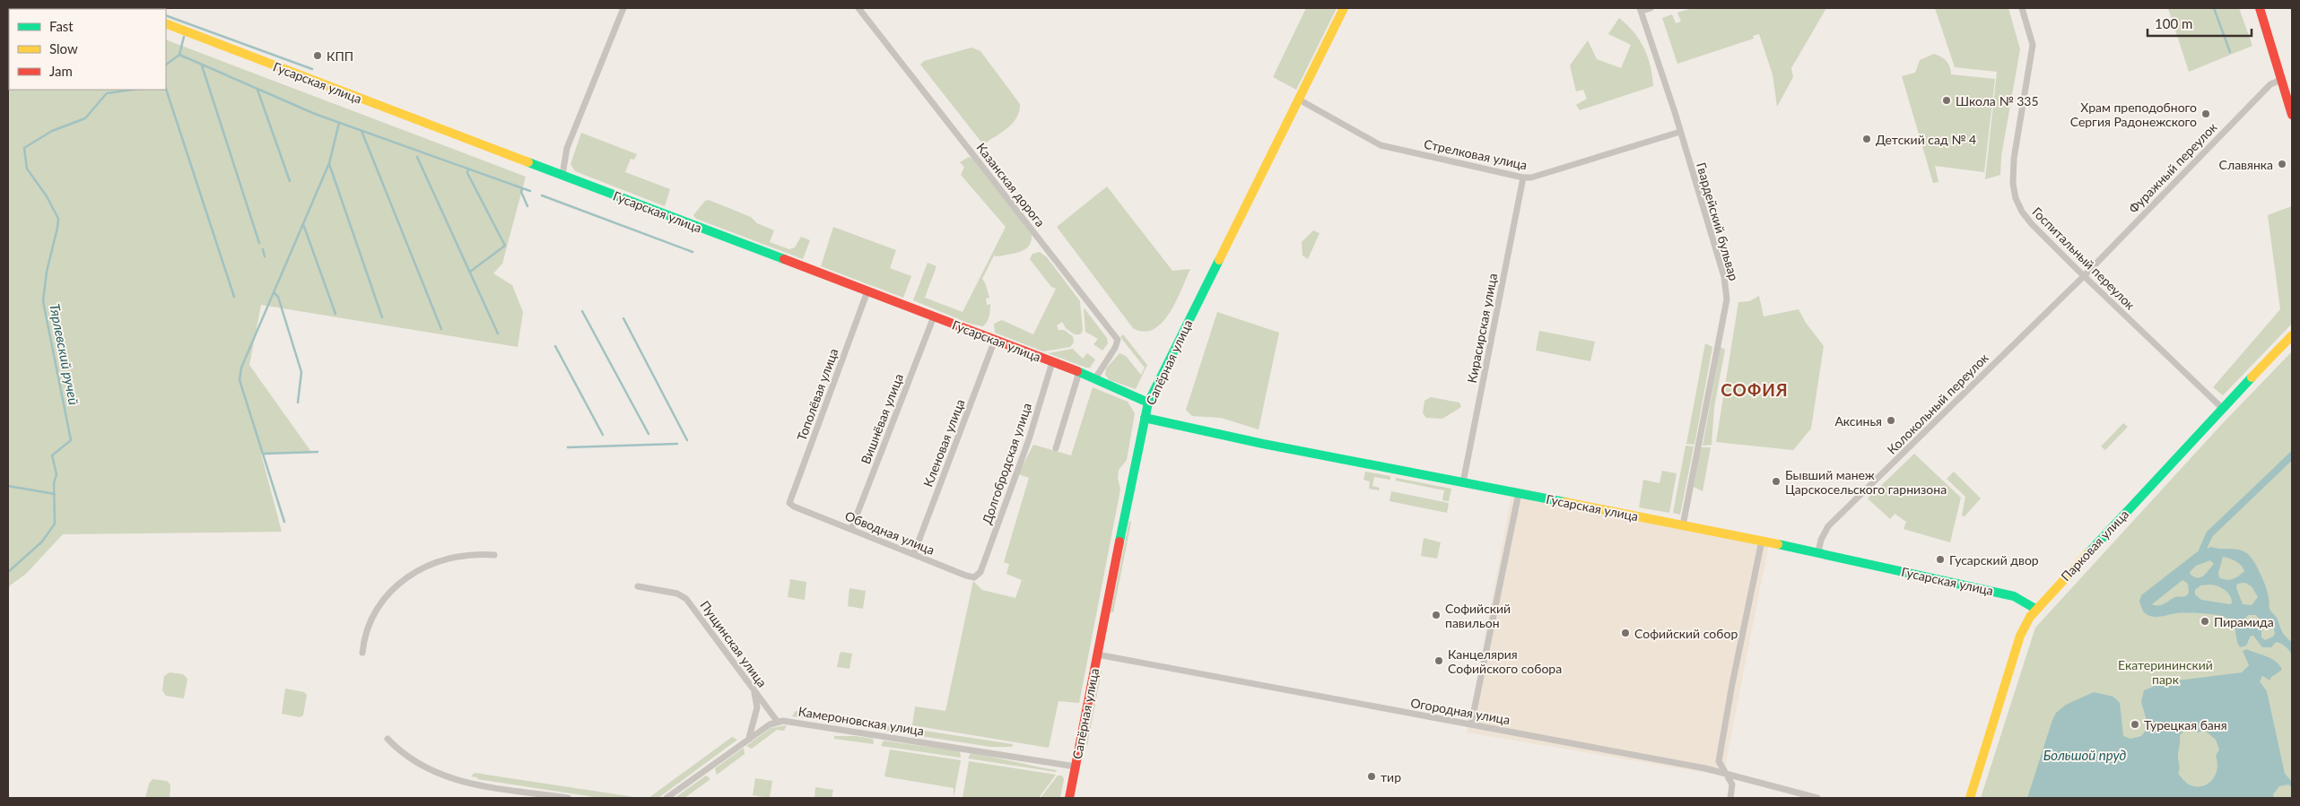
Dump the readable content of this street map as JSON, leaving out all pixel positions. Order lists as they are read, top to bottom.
{
  "streets": {
    "street": [
      "Гусарская улица",
      "Стрелковая улица",
      "Фуражный переулок",
      "Казанская дорога",
      "Гвардейский бульвар",
      "Госпитальный переулок",
      "Кирасирская улица",
      "Сапёрная улица",
      "Тополёвая улица",
      "Колокольный переулок",
      "Вишнёвая улица",
      "Кленовая улица",
      "Долгобродская улица",
      "Обводная улица",
      "Парковая улица",
      "Пущинская улица",
      "Огородная улица",
      "Камероновская улица"
    ]
  },
  "crossings": [
    ["Гусарская улица", "Казанская дорога"],
    ["Гусарская улица", "Гвардейский бульвар"],
    ["Гусарская улица", "Кирасирская улица"],
    ["Гусарская улица", "Сапёрная улица"],
    ["Гусарская улица", "Тополёвая улица"],
    ["Гусарская улица", "Колокольный переулок"],
    ["Гусарская улица", "Вишнёвая улица"],
    ["Гусарская улица", "Кленовая улица"],
    ["Гусарская улица", "Долгобродская улица"],
    ["Гусарская улица", "Парковая улица"],
    ["Стрелковая улица", "Гвардейский бульвар"],
    ["Стрелковая улица", "Кирасирская улица"],
    ["Стрелковая улица", "Сапёрная улица"],
    ["Фуражный переулок", "Госпитальный переулок"],
    ["Фуражный переулок", "Колокольный переулок"],
    ["Госпитальный переулок", "Колокольный переулок"],
    ["Госпитальный переулок", "Парковая улица"],
    ["Сапёрная улица", "Огородная улица"],
    ["Сапёрная улица", "Камероновская улица"],
    ["Тополёвая улица", "Обводная улица"],
    ["Вишнёвая улица", "Обводная улица"],
    ["Кленовая улица", "Обводная улица"],
    ["Долгобродская улица", "Обводная улица"],
    ["Пущинская улица", "Камероновская улица"]
  ],
  "districts": ["СОФИЯ"],
  "water": ["Тярлевский ручей", "Большой пруд"],
  "parks": ["Екатерининский парк"],
  "places": [
    "КПП",
    "Школа № 335",
    "Храм преподобного Сергия Радонежского",
    "Детский сад № 4",
    "Славянка",
    "Аксинья",
    "Бывший манеж Царскосельского гарнизона",
    "Гусарский двор",
    "Софийский павильон",
    "Пирамида",
    "Софийский собор",
    "Канцелярия Софийского собора",
    "Турецкая баня",
    "тир"
  ],
  "legend": ["Fast", "Slow", "Jam"],
  "scale_bar": "100 m"
}
